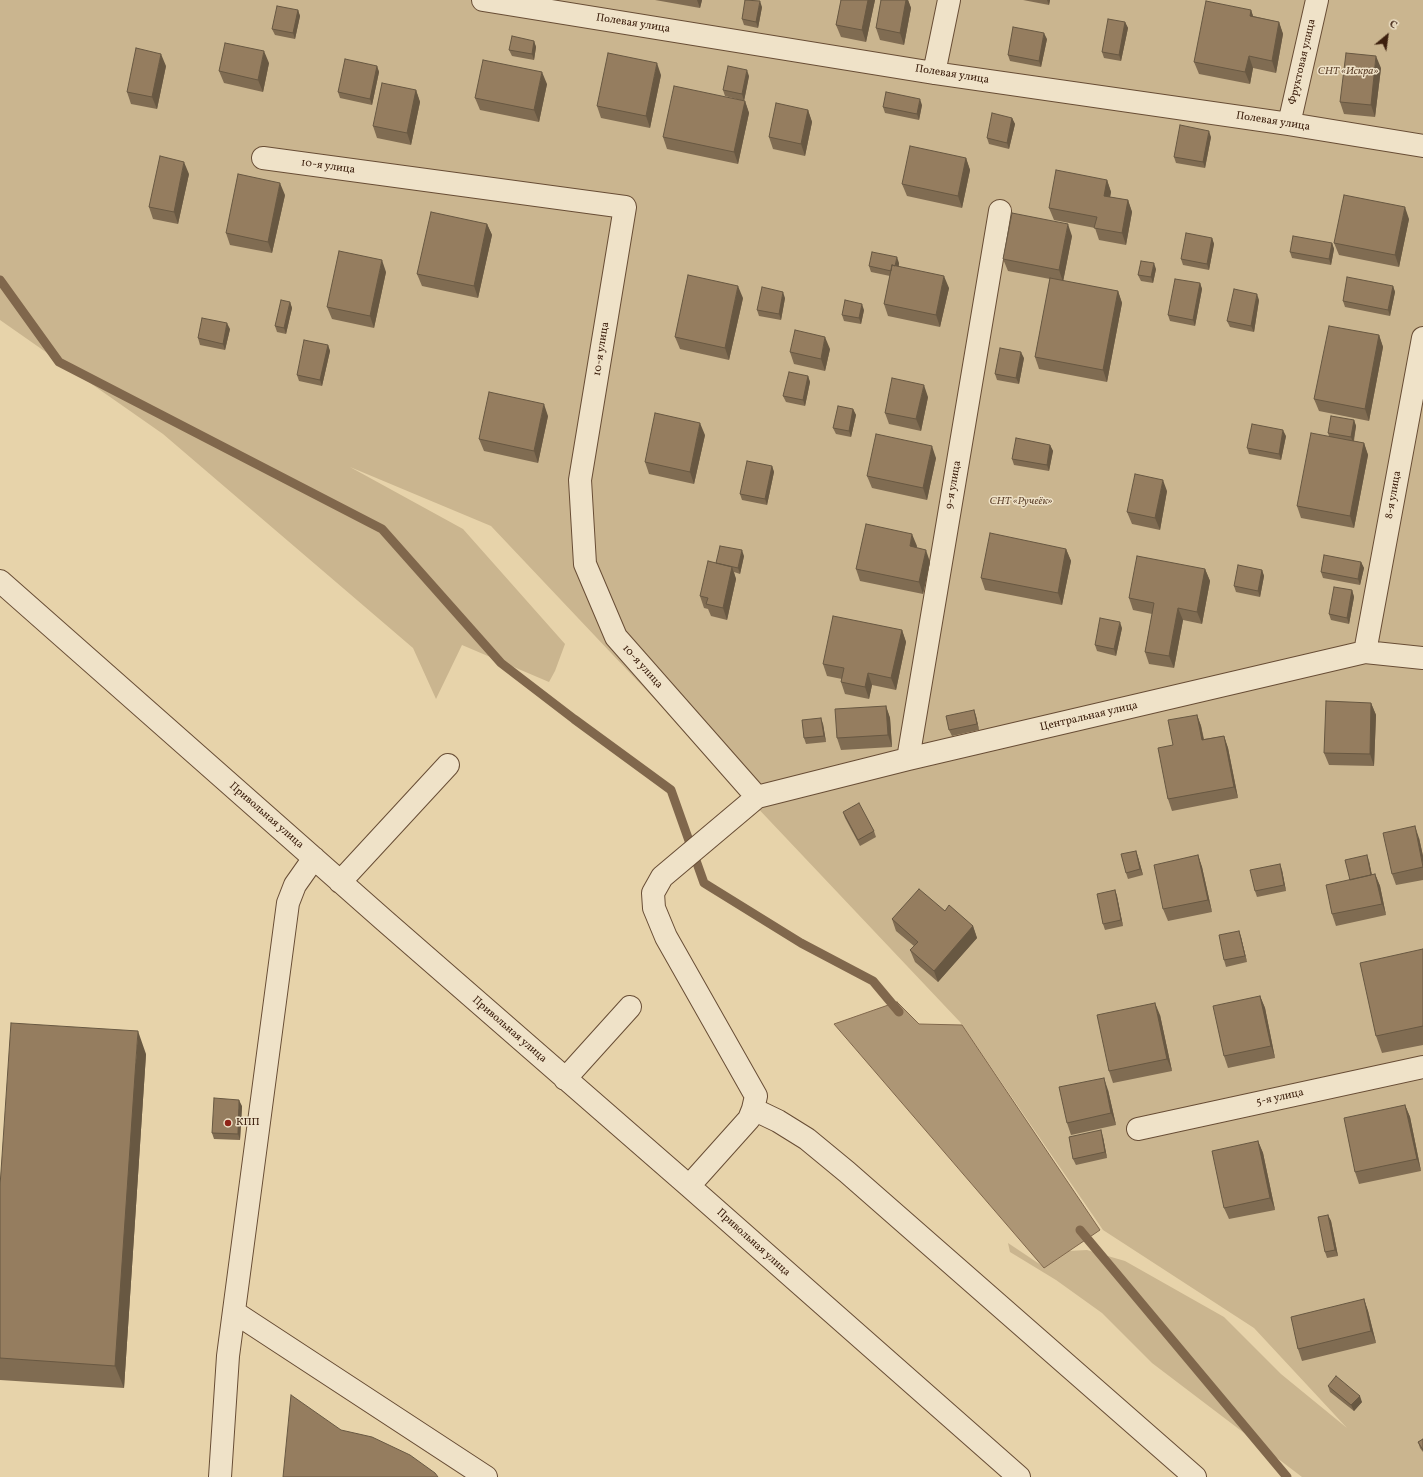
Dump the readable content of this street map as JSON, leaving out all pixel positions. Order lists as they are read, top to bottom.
{
  "streets": {
    "street": [
      "Полевая улица",
      "Фруктовая улица",
      "10-я улица",
      "9-я улица",
      "8-я улица",
      "Центральная улица",
      "Привольная улица",
      "5-я улица"
    ]
  },
  "crossings": [
    ["Полевая улица", "Фруктовая улица"],
    ["10-я улица", "Центральная улица"],
    ["9-я улица", "Центральная улица"],
    ["8-я улица", "Центральная улица"]
  ],
  "parks": ["СНТ «Искра»", "СНТ «Ручеёк»"],
  "places": ["КПП"],
  "north": "top right"
}
